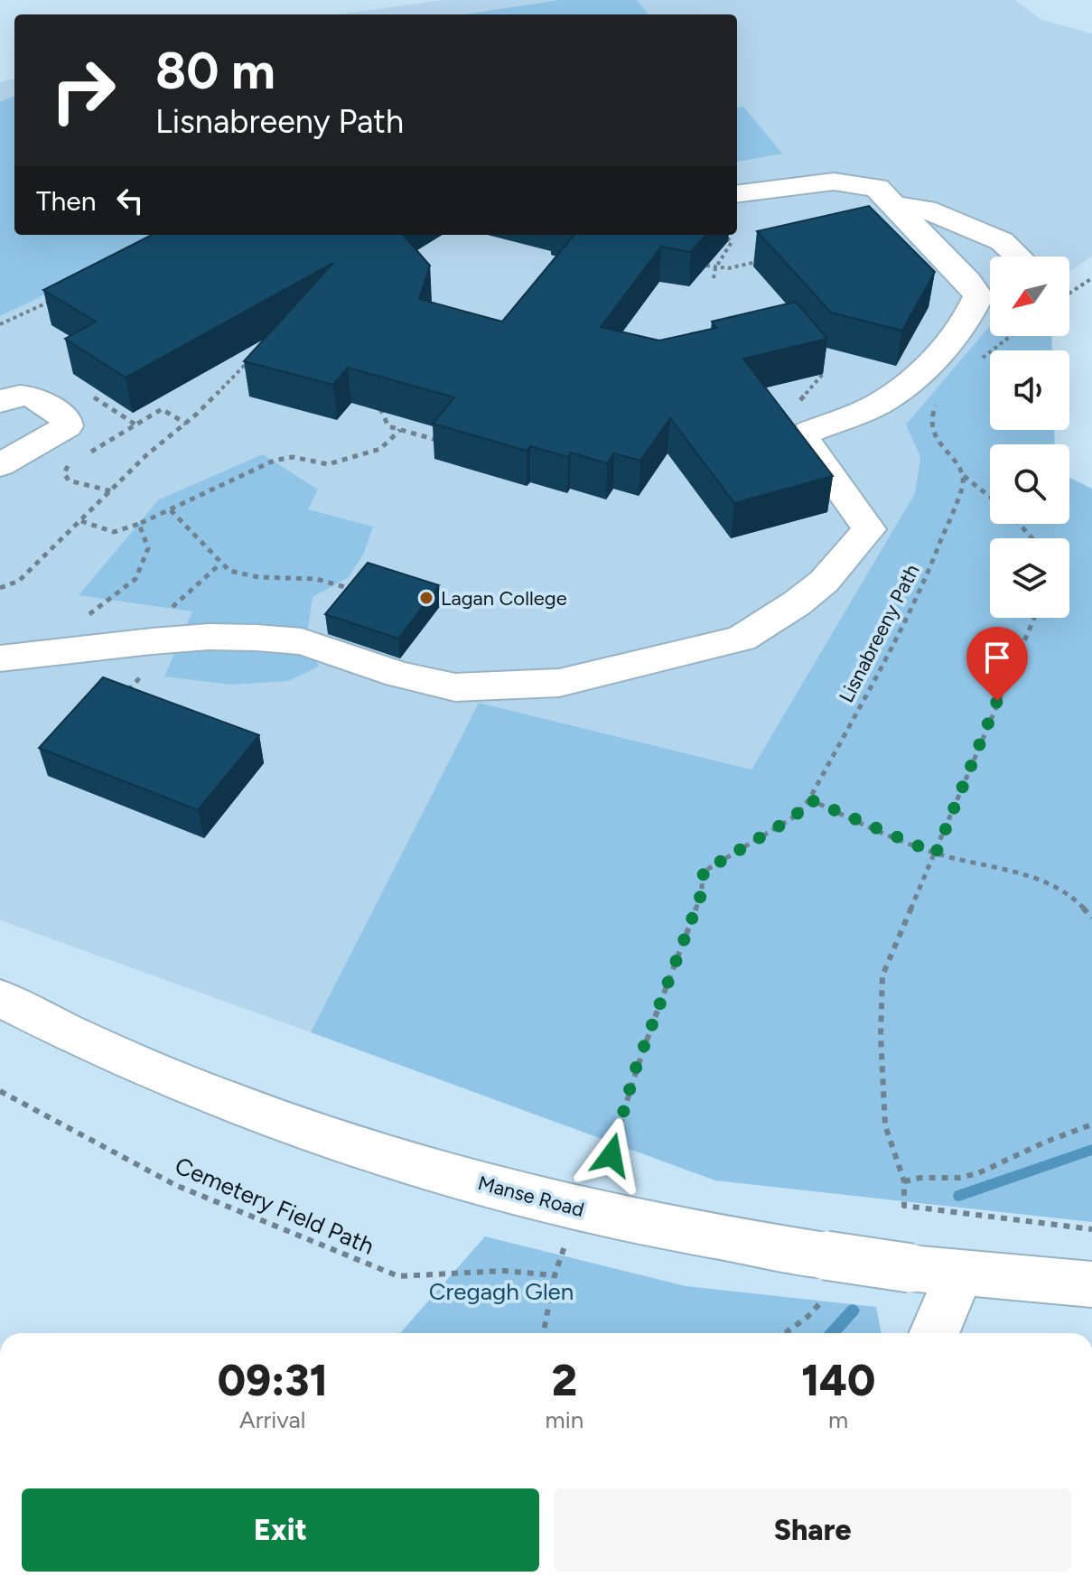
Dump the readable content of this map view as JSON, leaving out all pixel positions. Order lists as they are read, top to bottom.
{
  "streets": {
    "street": ["Manse Road"],
    "path": ["Lisnabreeny Path", "Cemetery Field Path"]
  },
  "crossings": [
    ["Lisnabreeny Path", "Manse Road"]
  ],
  "parks": ["Cregagh Glen"],
  "places": ["Lagan College"],
  "north": "bottom left",
  "page": {
    "turn": ["80 m", "Lisnabreeny Path"],
    "then": "Then",
    "eta": [
      "09:31",
      "Arrival",
      "2",
      "min",
      "140",
      "m"
    ],
    "buttons": ["Exit", "Share"]
  }
}
